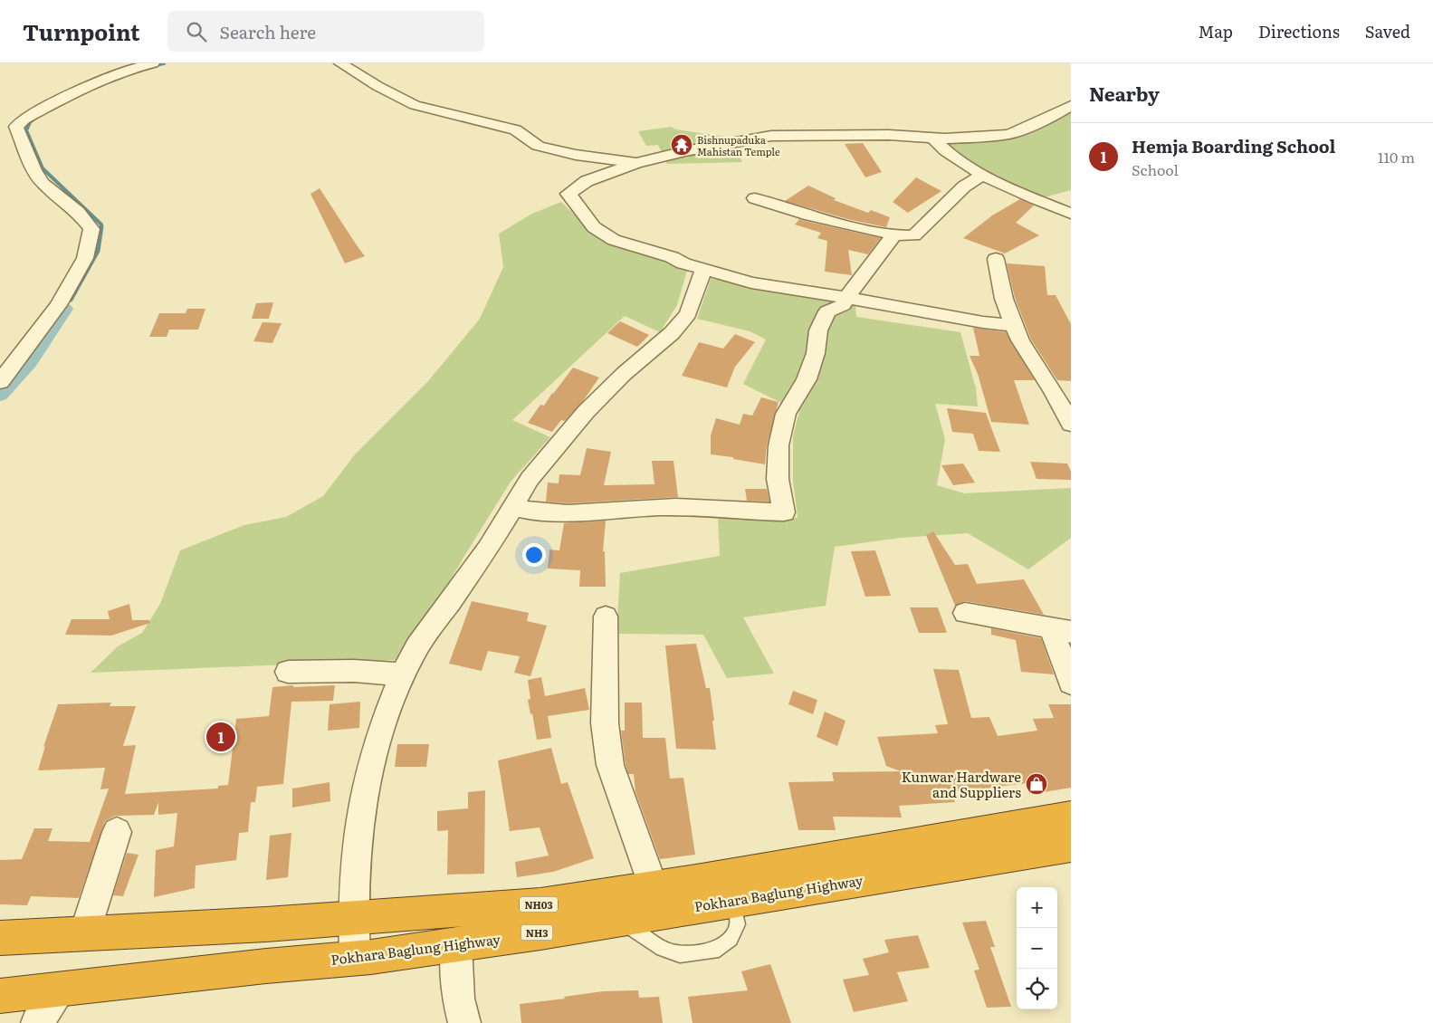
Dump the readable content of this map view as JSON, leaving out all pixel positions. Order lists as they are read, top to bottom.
{
  "streets": {
    "highway": ["Pokhara Baglung Highway", "NH03", "NH3"]
  },
  "places": {
    "temple": ["Bishnupaduka Mahistan Temple"],
    "shop": ["Kunwar Hardware and Suppliers"]
  },
  "page": {
    "header": "Turnpoint",
    "search": "Search here",
    "nav": ["Map", "Directions", "Saved"],
    "heading": "Nearby",
    "list": [
      {
        "mark": "1",
        "name": "Hemja Boarding School",
        "note": "School",
        "value": "110 m"
      }
    ],
    "pins": "1",
    "map_buttons": ["+", "−"]
  }
}
